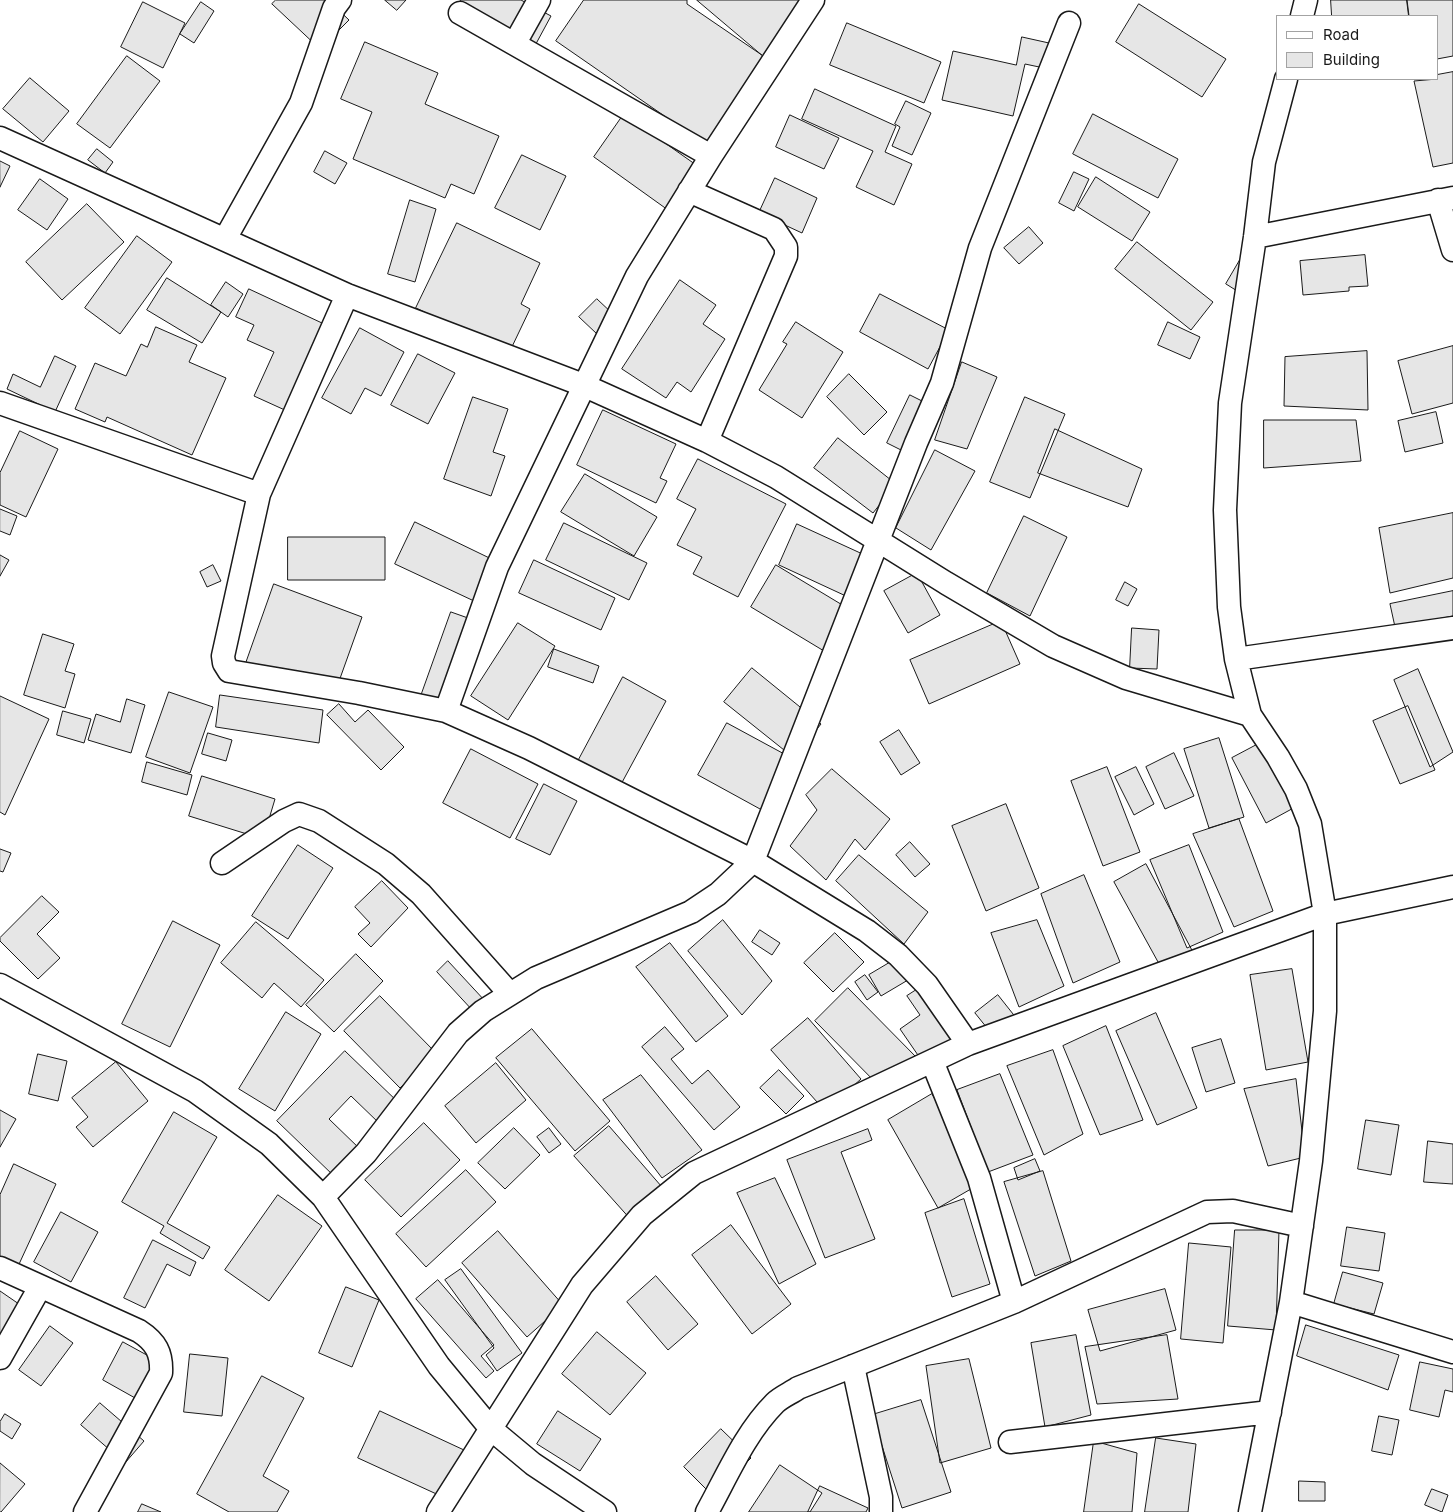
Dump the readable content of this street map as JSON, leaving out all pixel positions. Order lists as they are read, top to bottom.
{
  "legend": ["Road", "Building"]
}
